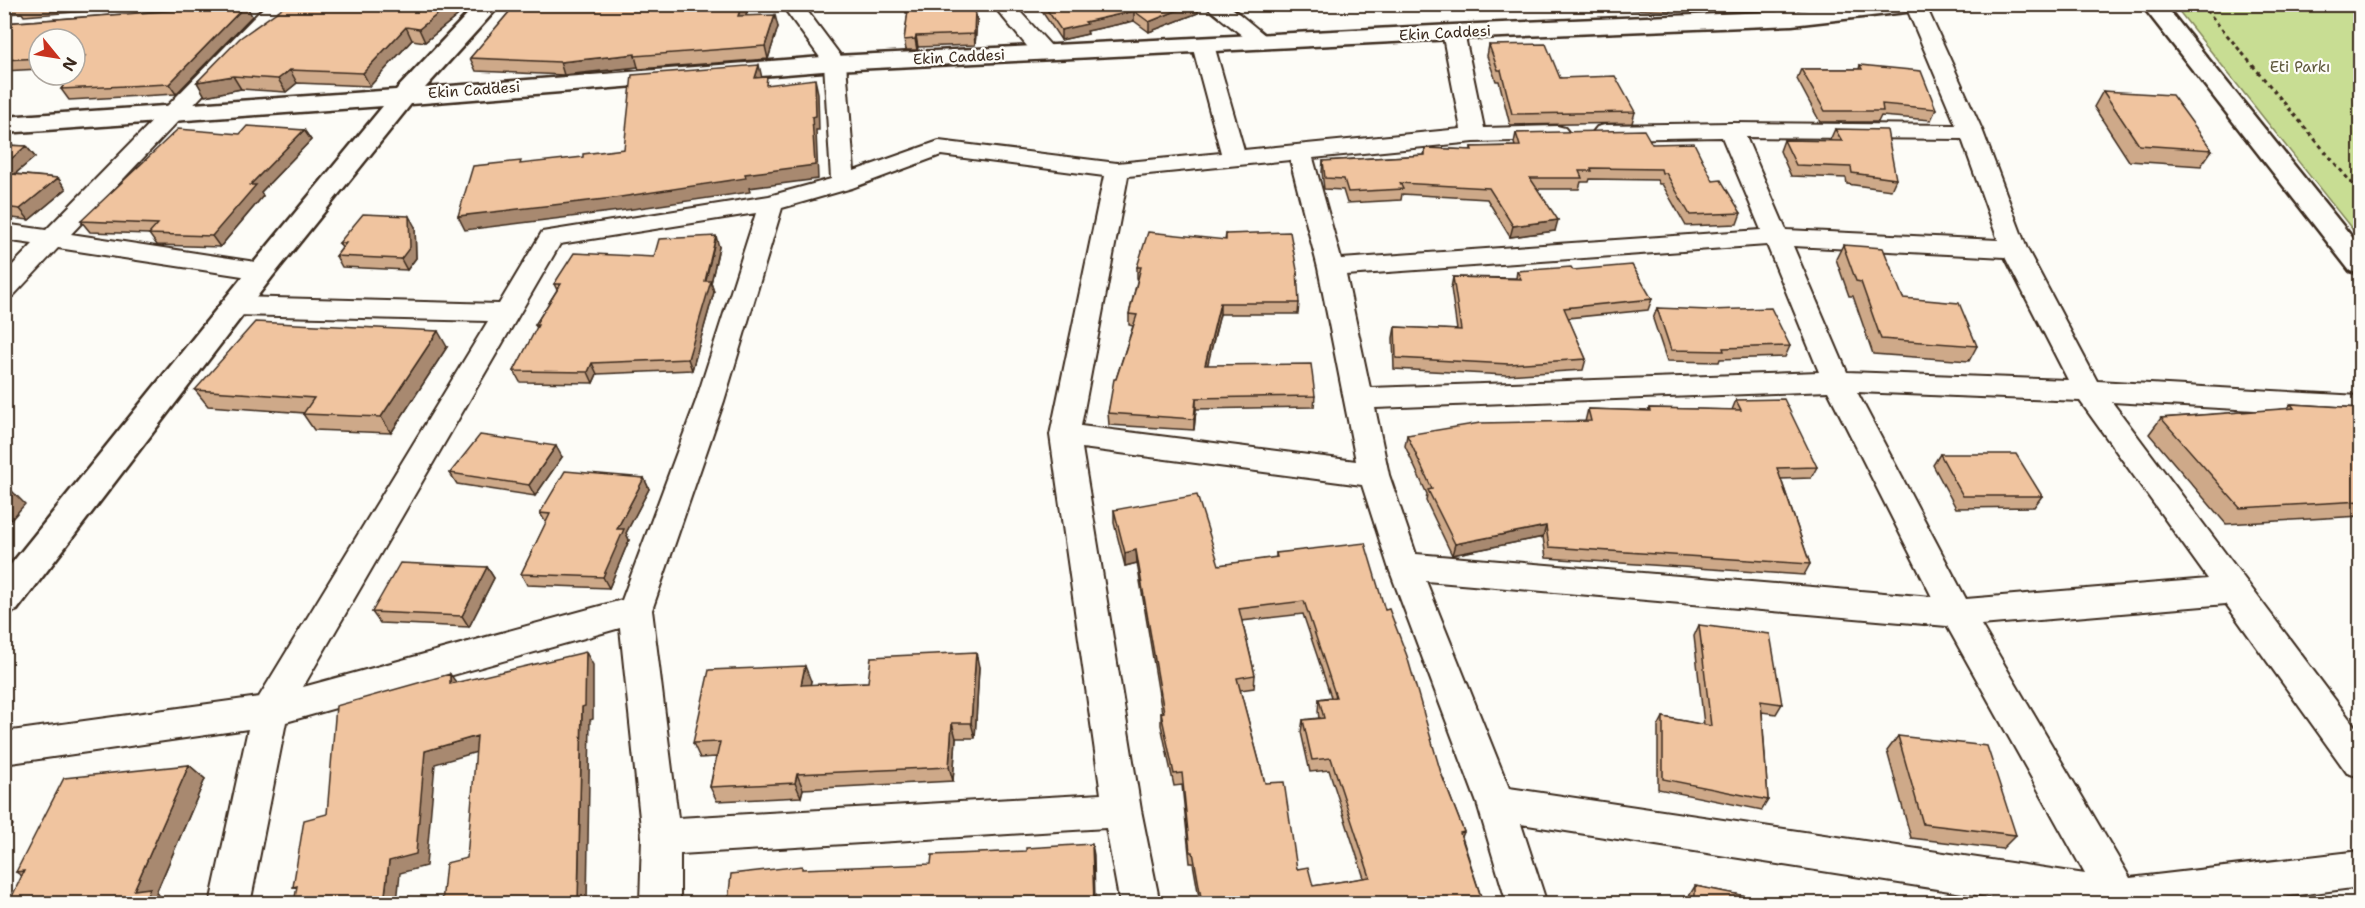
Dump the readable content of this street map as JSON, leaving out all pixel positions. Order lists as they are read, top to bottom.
{
  "streets": {
    "street": ["Ekin Caddesi"]
  },
  "parks": ["Eti Parkı"],
  "north": "bottom right"
}
